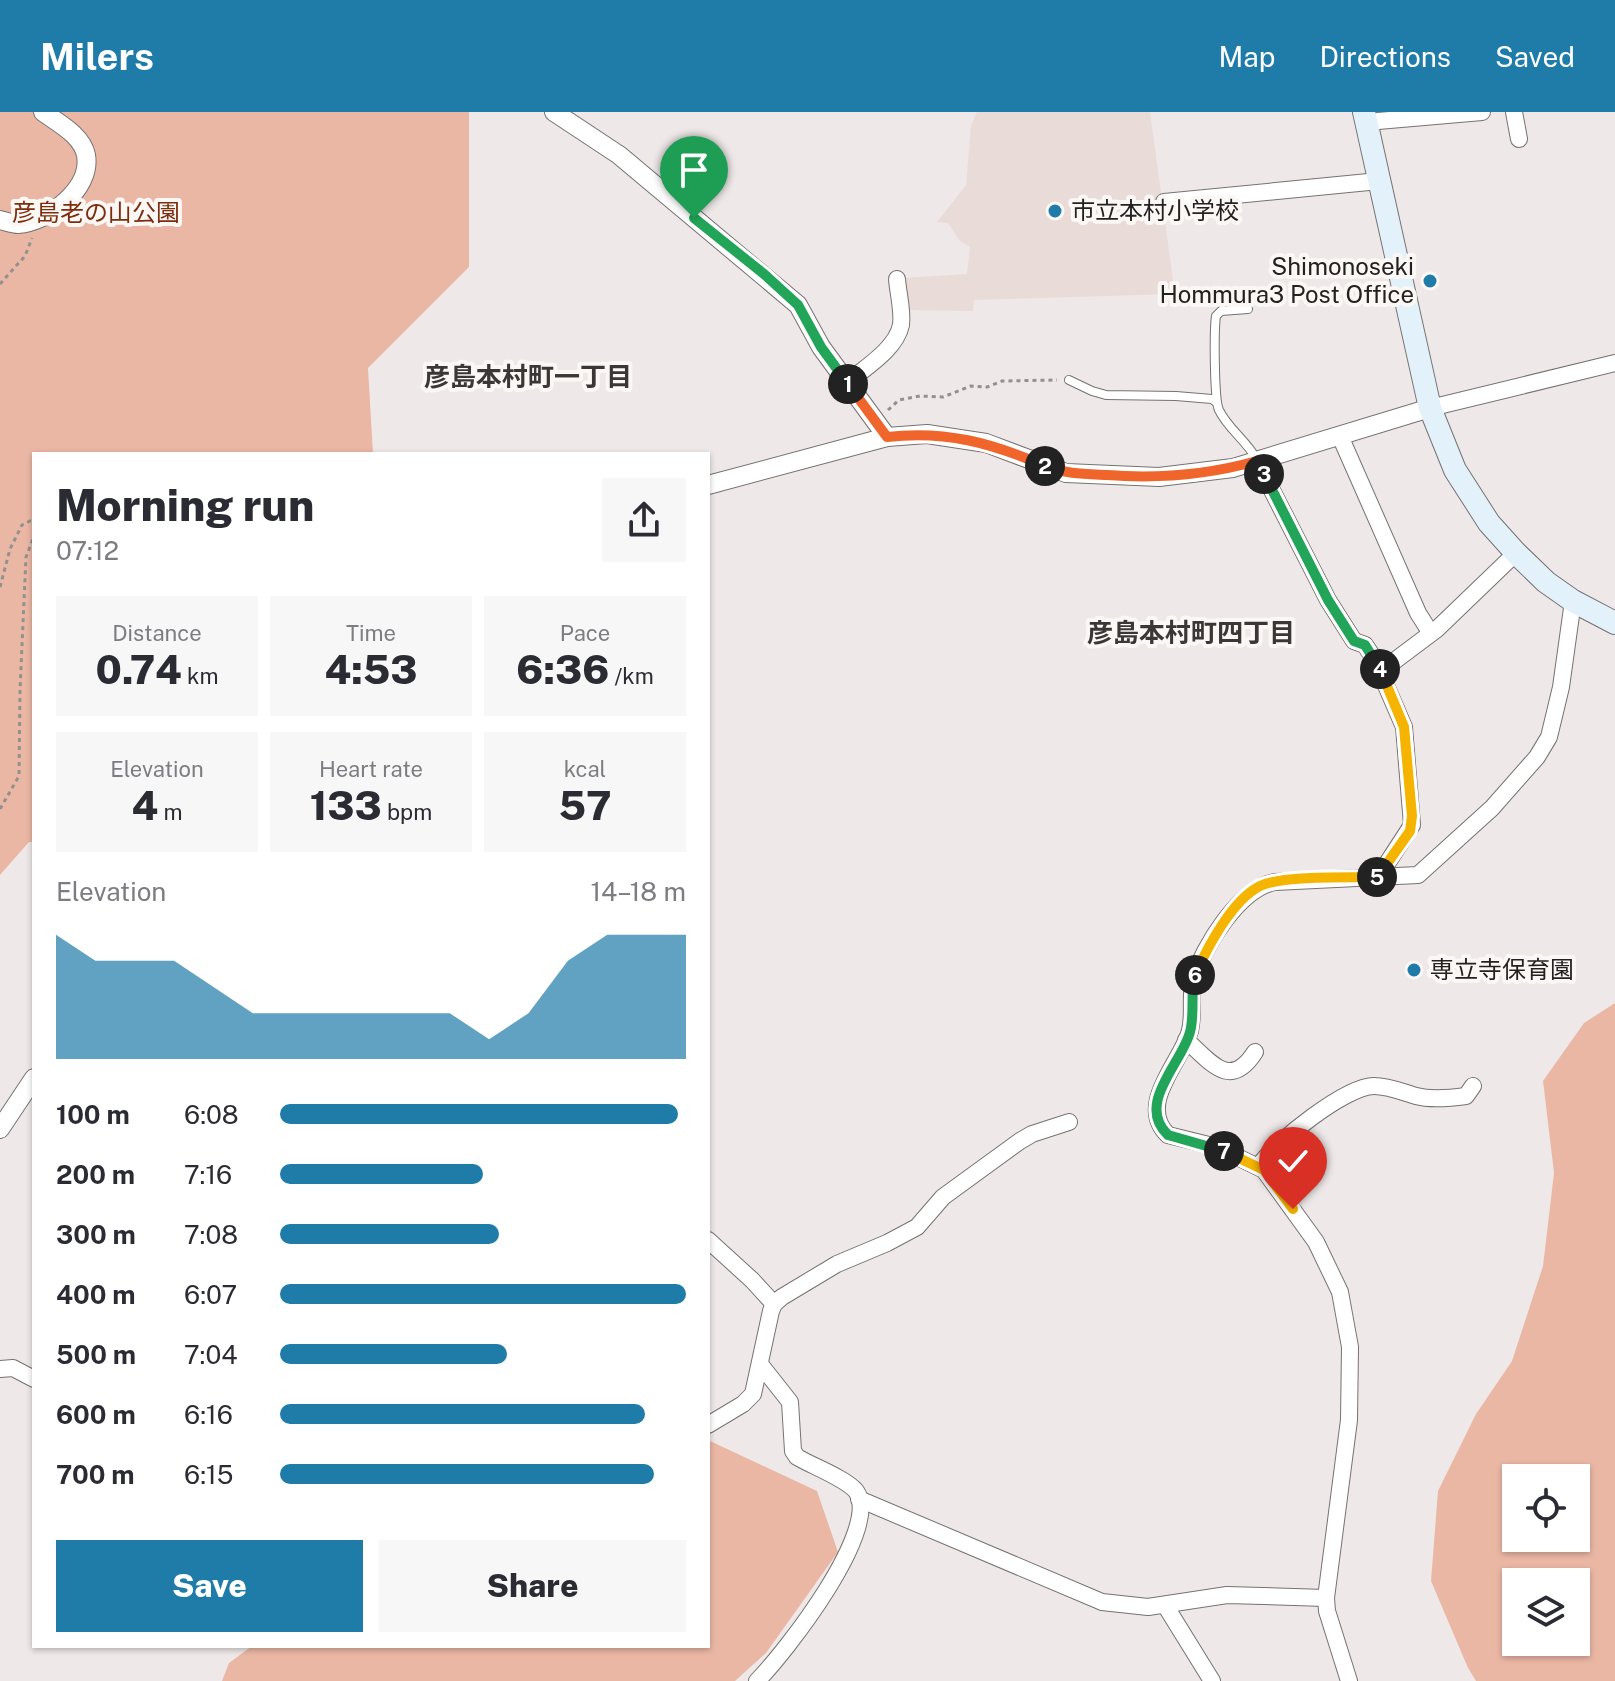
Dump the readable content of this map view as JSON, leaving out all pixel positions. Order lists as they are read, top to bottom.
{
  "districts": ["彦島本村町一丁目", "彦島本村町四丁目"],
  "parks": ["彦島老の山公園"],
  "places": ["市立本村小学校", "Shimonoseki Hommura3 Post Office", "専立寺保育園"],
  "page": {
    "header": "Milers",
    "nav": ["Map", "Directions", "Saved"],
    "pins": [
      "1",
      "2",
      "3",
      "4",
      "5",
      "6",
      "7"
    ],
    "heading": ["Morning run", "07:12"],
    "stats": [
      ["Distance", "0.74 km"],
      ["Time", "4:53"],
      ["Pace", "6:36 /km"],
      ["Elevation", "4 m"],
      ["Heart rate", "133 bpm"],
      ["kcal", "57"]
    ],
    "chart": ["Elevation", "14–18 m"],
    "list": [
      {
        "name": "100 m",
        "note": "6:08"
      },
      {
        "name": "200 m",
        "note": "7:16"
      },
      {
        "name": "300 m",
        "note": "7:08"
      },
      {
        "name": "400 m",
        "note": "6:07"
      },
      {
        "name": "500 m",
        "note": "7:04"
      },
      {
        "name": "600 m",
        "note": "6:16"
      },
      {
        "name": "700 m",
        "note": "6:15"
      }
    ],
    "buttons": ["Save", "Share"]
  }
}
